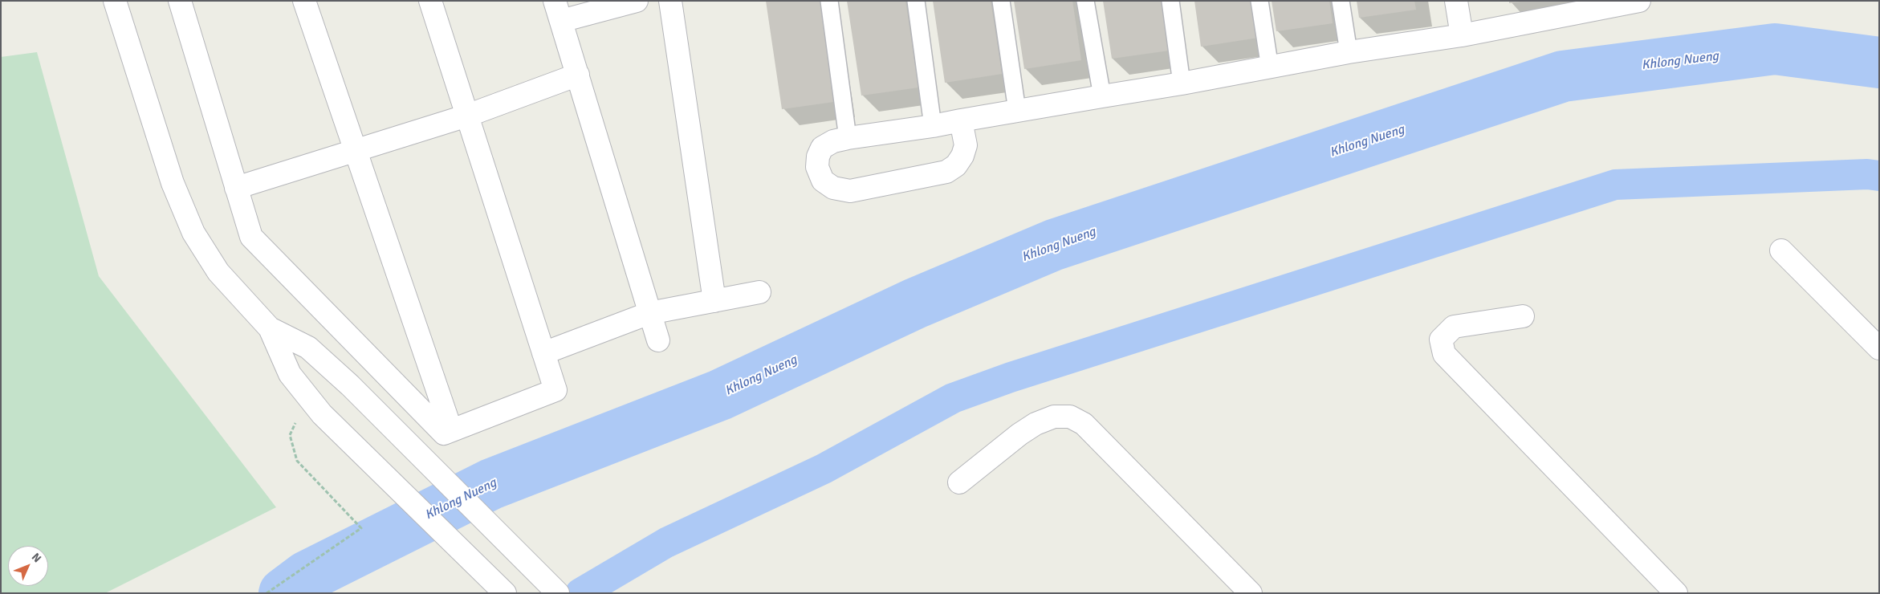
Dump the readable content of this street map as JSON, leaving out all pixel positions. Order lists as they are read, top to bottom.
{
  "water": ["Khlong Nueng"],
  "north": "top right"
}
